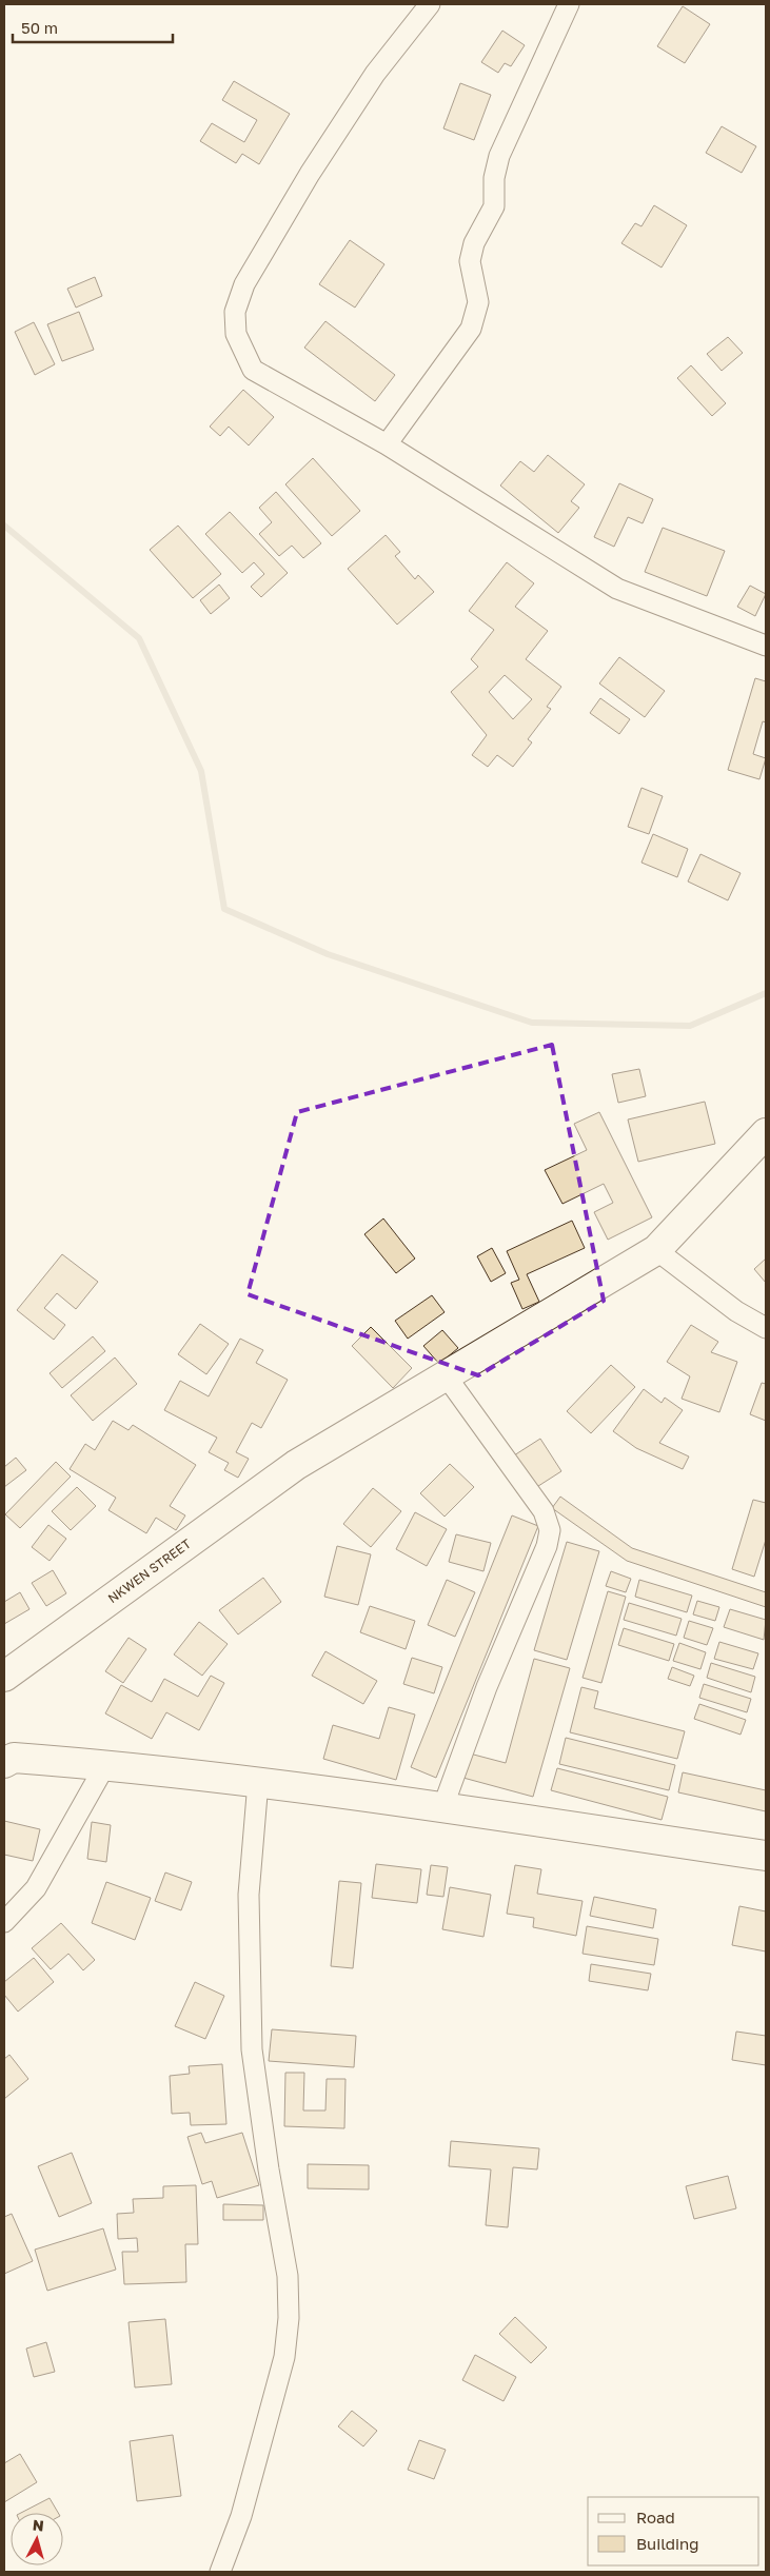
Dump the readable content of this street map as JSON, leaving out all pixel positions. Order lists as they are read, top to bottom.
{
  "streets": {
    "main road": ["NKWEN STREET"]
  },
  "legend": ["Road", "Building"],
  "scale_bar": "50 m",
  "north": "top"
}
